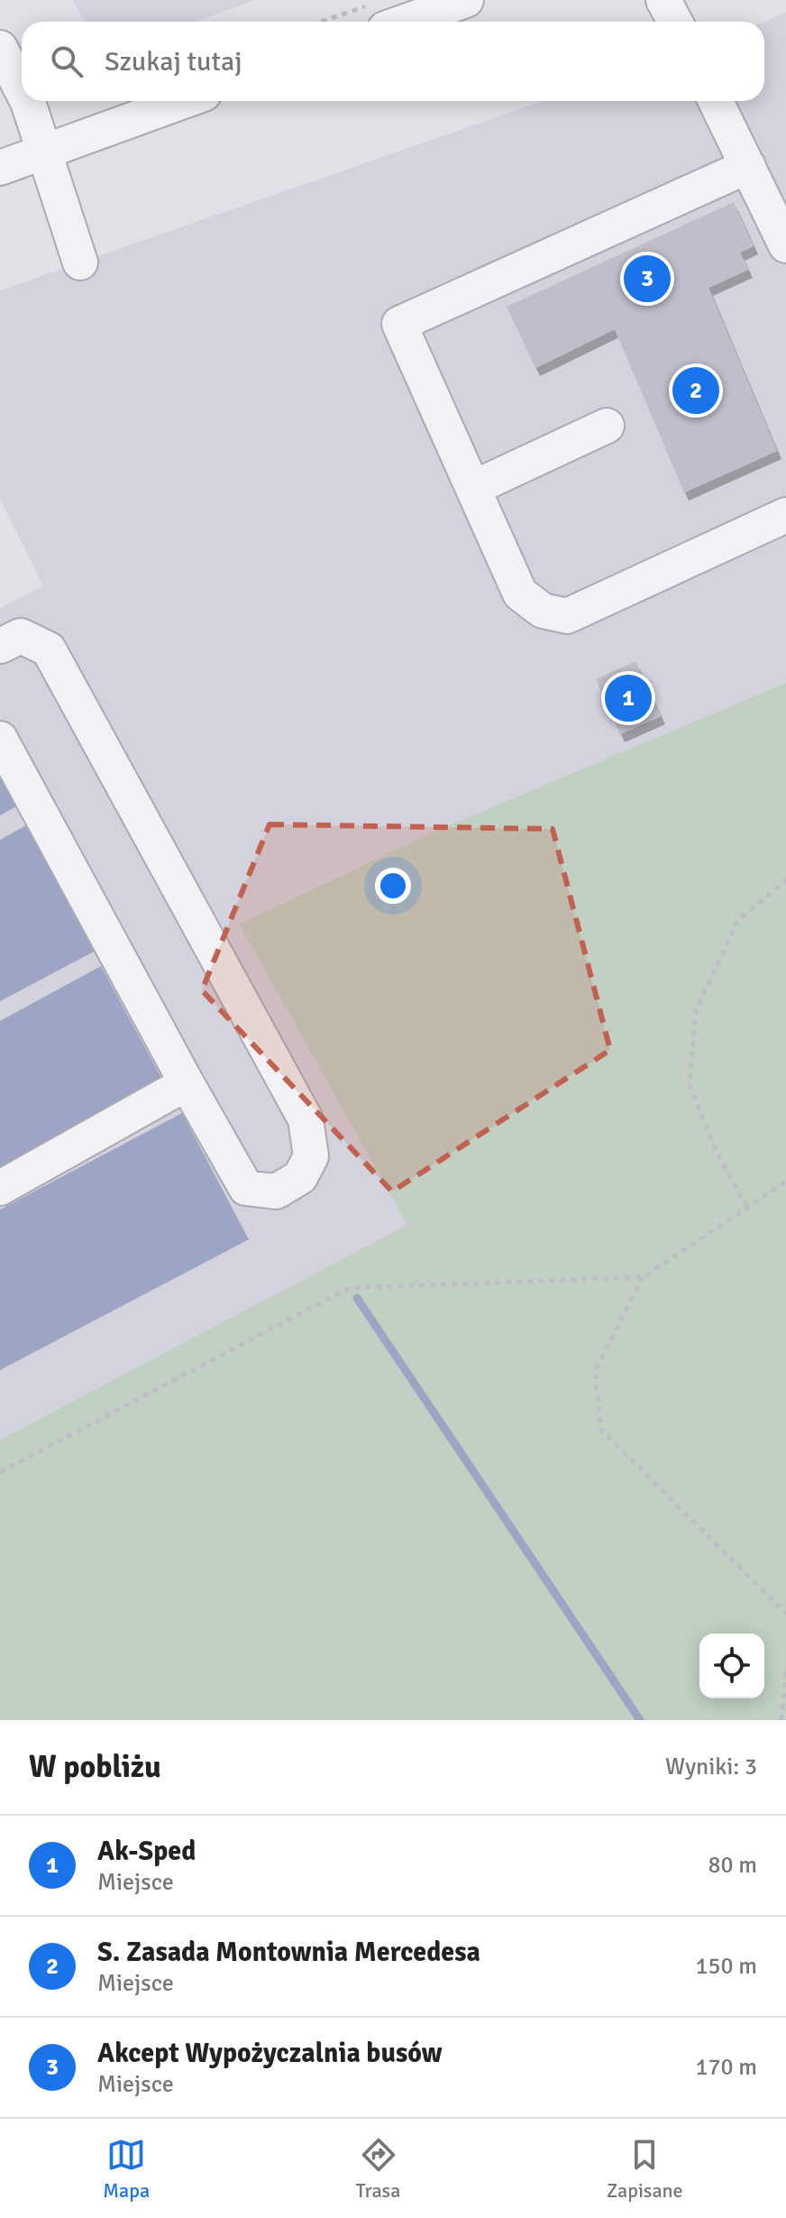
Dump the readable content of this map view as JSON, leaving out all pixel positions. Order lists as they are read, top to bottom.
{
  "page": {
    "search": "Szukaj tutaj",
    "pins": ["3", "2", "1"],
    "heading": ["W pobliżu", "Wyniki: 3"],
    "list": [
      {
        "mark": "1",
        "name": "Ak-Sped",
        "note": "Miejsce",
        "value": "80 m"
      },
      {
        "mark": "2",
        "name": "S. Zasada Montownia Mercedesa",
        "note": "Miejsce",
        "value": "150 m"
      },
      {
        "mark": "3",
        "name": "Akcept Wypożyczalnia busów",
        "note": "Miejsce",
        "value": "170 m"
      }
    ],
    "nav": ["Mapa", "Trasa", "Zapisane"]
  }
}
